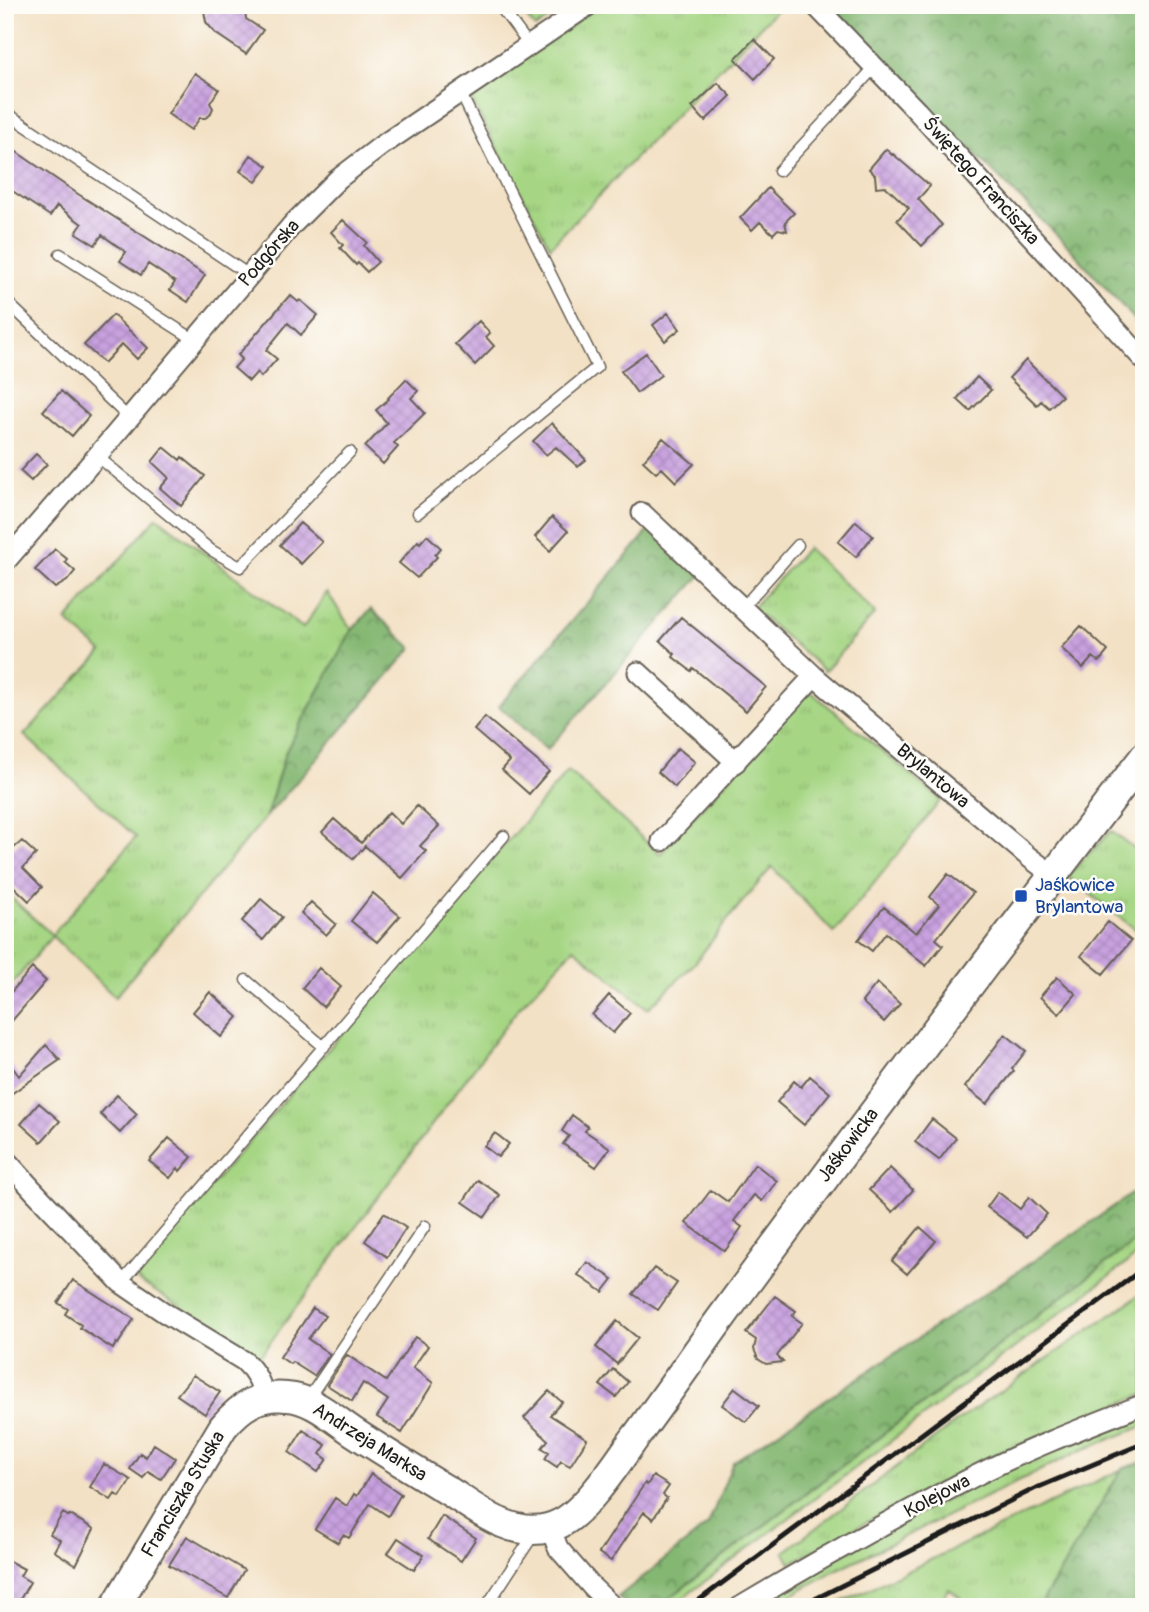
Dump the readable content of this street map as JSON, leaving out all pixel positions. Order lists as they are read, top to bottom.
{
  "streets": {
    "street": [
      "Świętego Franciszka",
      "Podgórska",
      "Brylantowa",
      "Jaśkowicka",
      "Andrzeja Marksa",
      "Franciszka Stuska",
      "Kolejowa"
    ]
  },
  "crossings": [
    ["Brylantowa", "Jaśkowicka"],
    ["Jaśkowicka", "Andrzeja Marksa"],
    ["Andrzeja Marksa", "Franciszka Stuska"]
  ],
  "places": {
    "transit": ["Jaśkowice Brylantowa"]
  }
}
